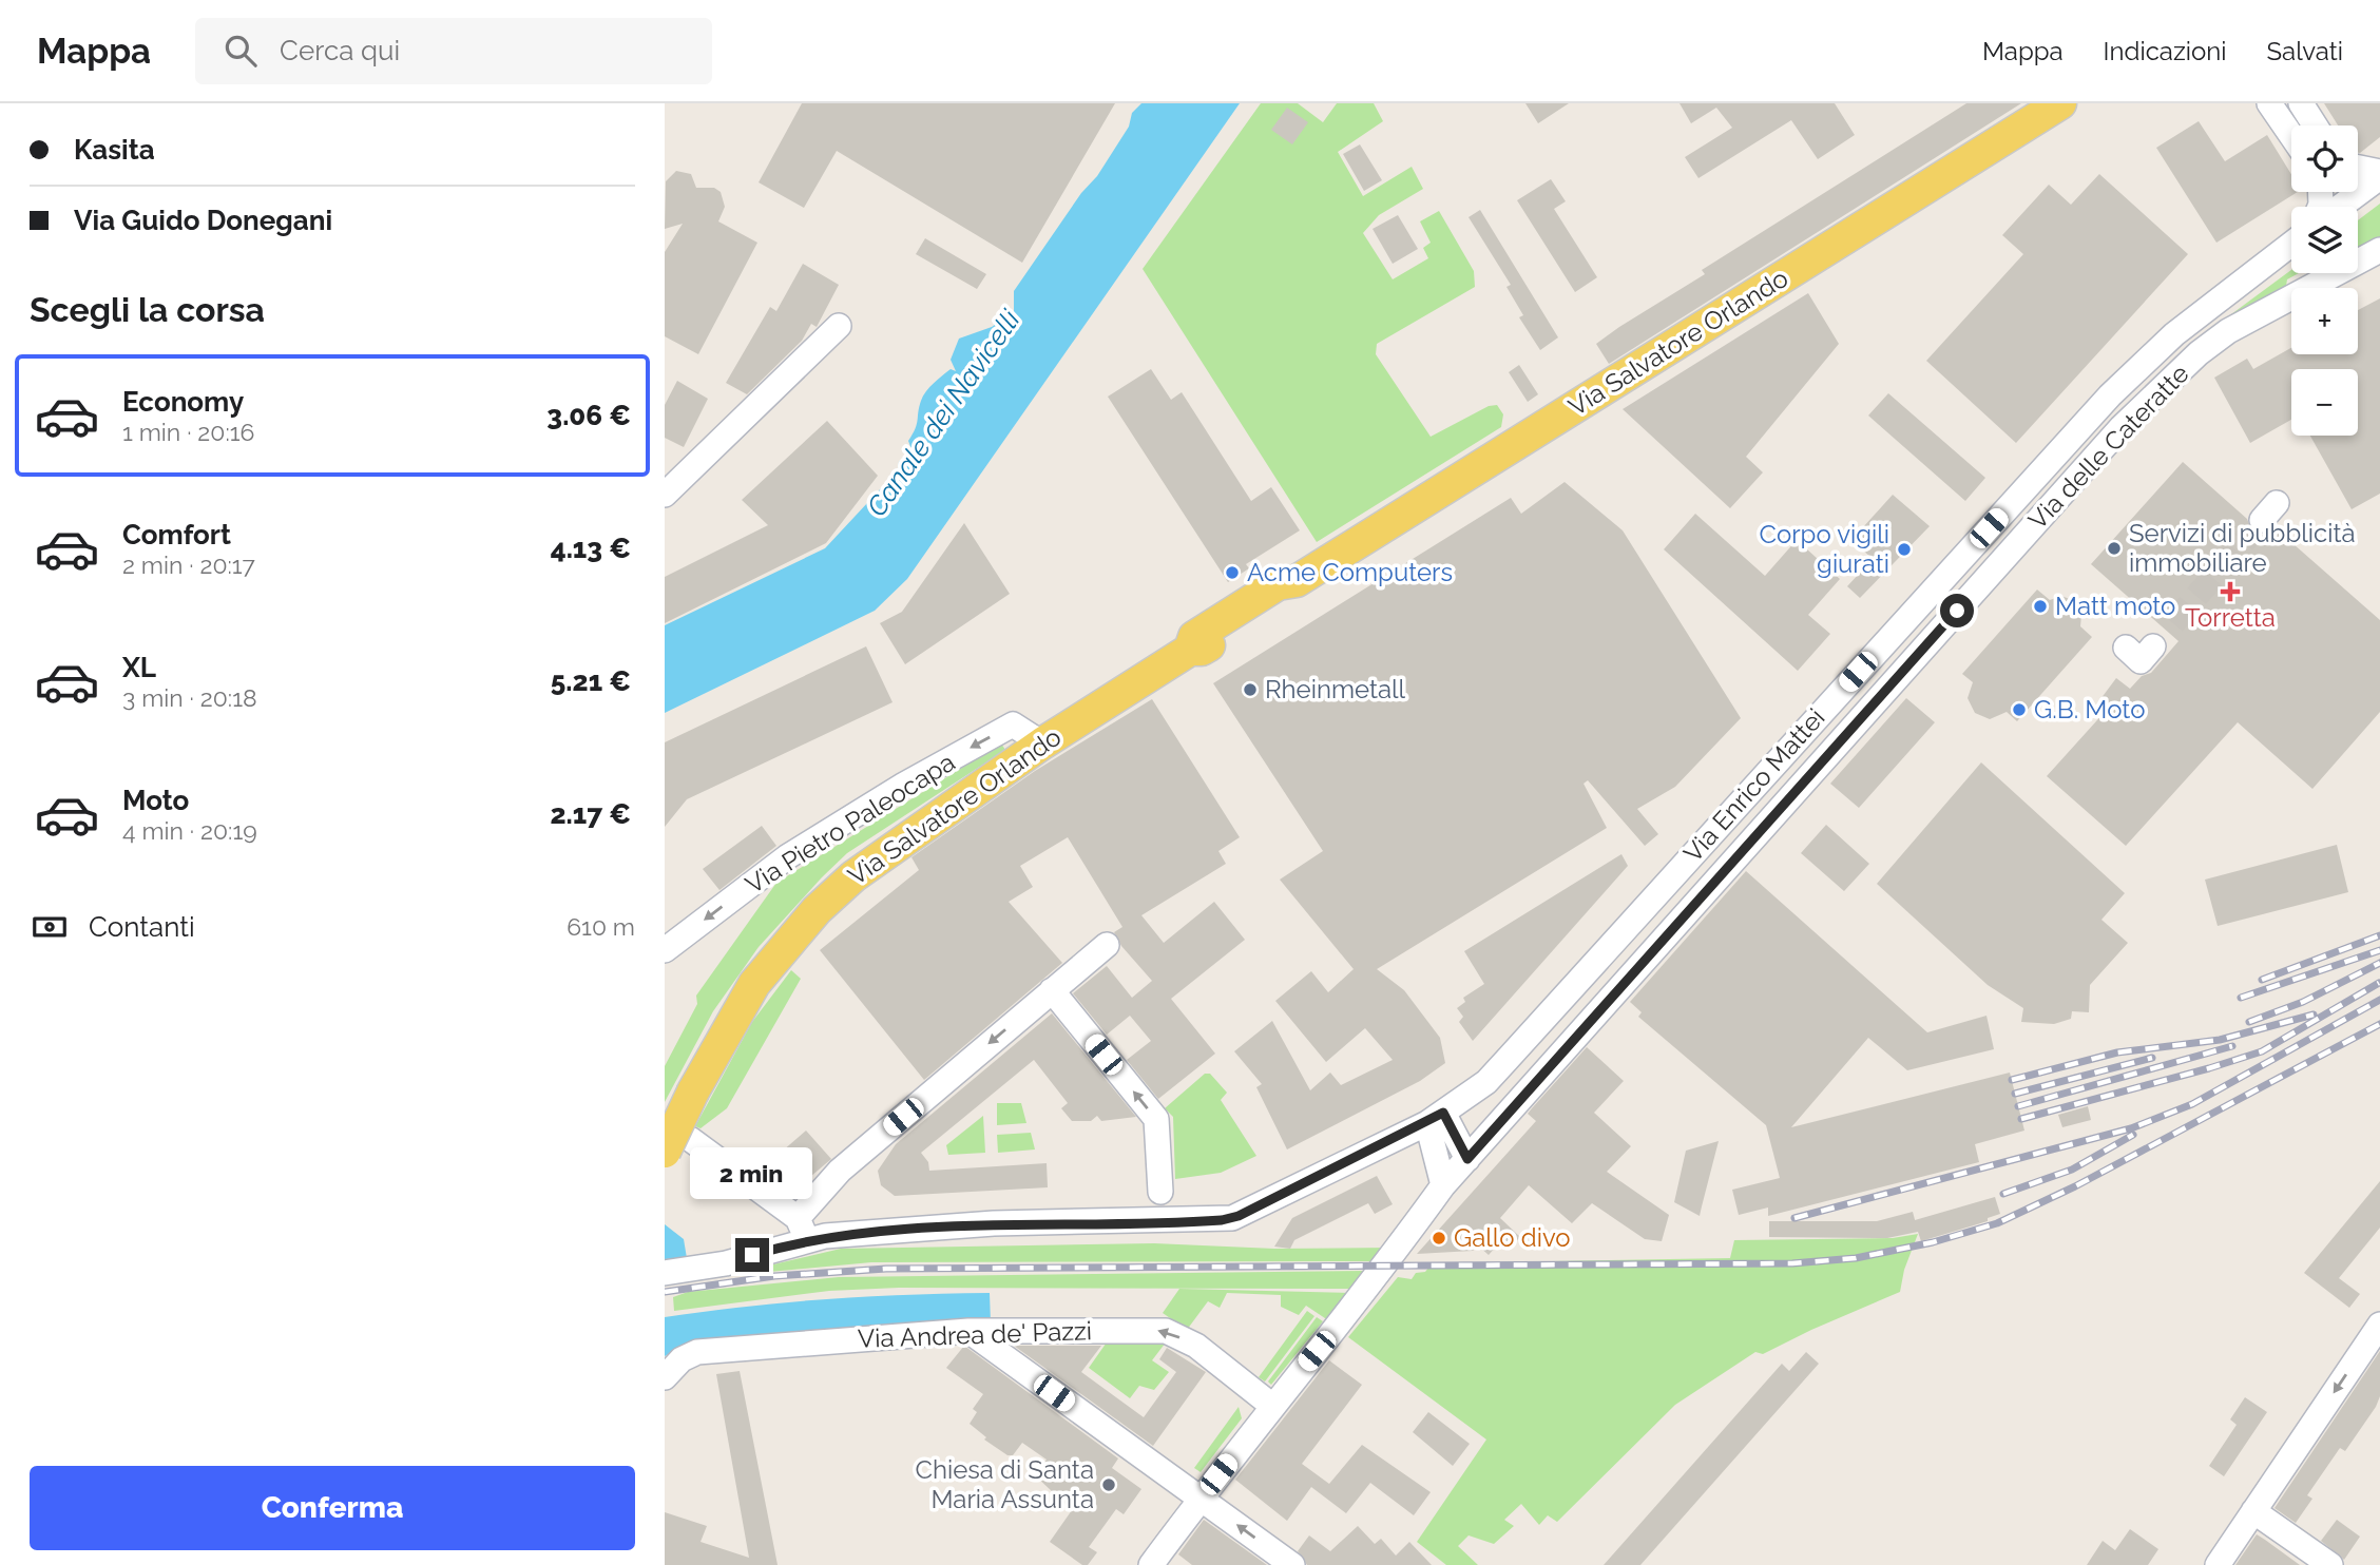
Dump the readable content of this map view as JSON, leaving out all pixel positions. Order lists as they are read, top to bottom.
{
  "streets": {
    "main road": ["Via Salvatore Orlando"],
    "street": [
      "Via delle Cateratte",
      "Via Enrico Mattei",
      "Via Pietro Paleocapa",
      "Via Andrea de' Pazzi"
    ]
  },
  "crossings": [
    ["Via Salvatore Orlando", "Via Pietro Paleocapa"],
    ["Via delle Cateratte", "Via Andrea de' Pazzi"]
  ],
  "one_way": ["Via Pietro Paleocapa"],
  "water": ["Canale dei Navicelli"],
  "places": {
    "other": [
      "Servizi di pubblicità immobiliare",
      "Corpo vigili giurati",
      "Acme Computers",
      "Matt moto",
      "Rheinmetall",
      "G.B. Moto",
      "Gallo divo",
      "Chiesa di Santa Maria Assunta"
    ],
    "health": ["Torretta"]
  },
  "page": {
    "header": "Mappa",
    "search": "Cerca qui",
    "nav": ["Mappa", "Indicazioni", "Salvati"],
    "banner": ["Kasita", "Via Guido Donegani"],
    "map_buttons": ["+", "−"],
    "heading": "Scegli la corsa",
    "list": [
      {
        "name": "Economy",
        "note": "1 min · 20:16",
        "value": "3.06 €"
      },
      {
        "name": "Comfort",
        "note": "2 min · 20:17",
        "value": "4.13 €"
      },
      {
        "name": "XL",
        "note": "3 min · 20:18",
        "value": "5.21 €"
      },
      {
        "name": "Moto",
        "note": "4 min · 20:19",
        "value": "2.17 €"
      }
    ],
    "pay": ["Contanti", "610 m"],
    "bubble": "2 min",
    "buttons": "Conferma"
  }
}
